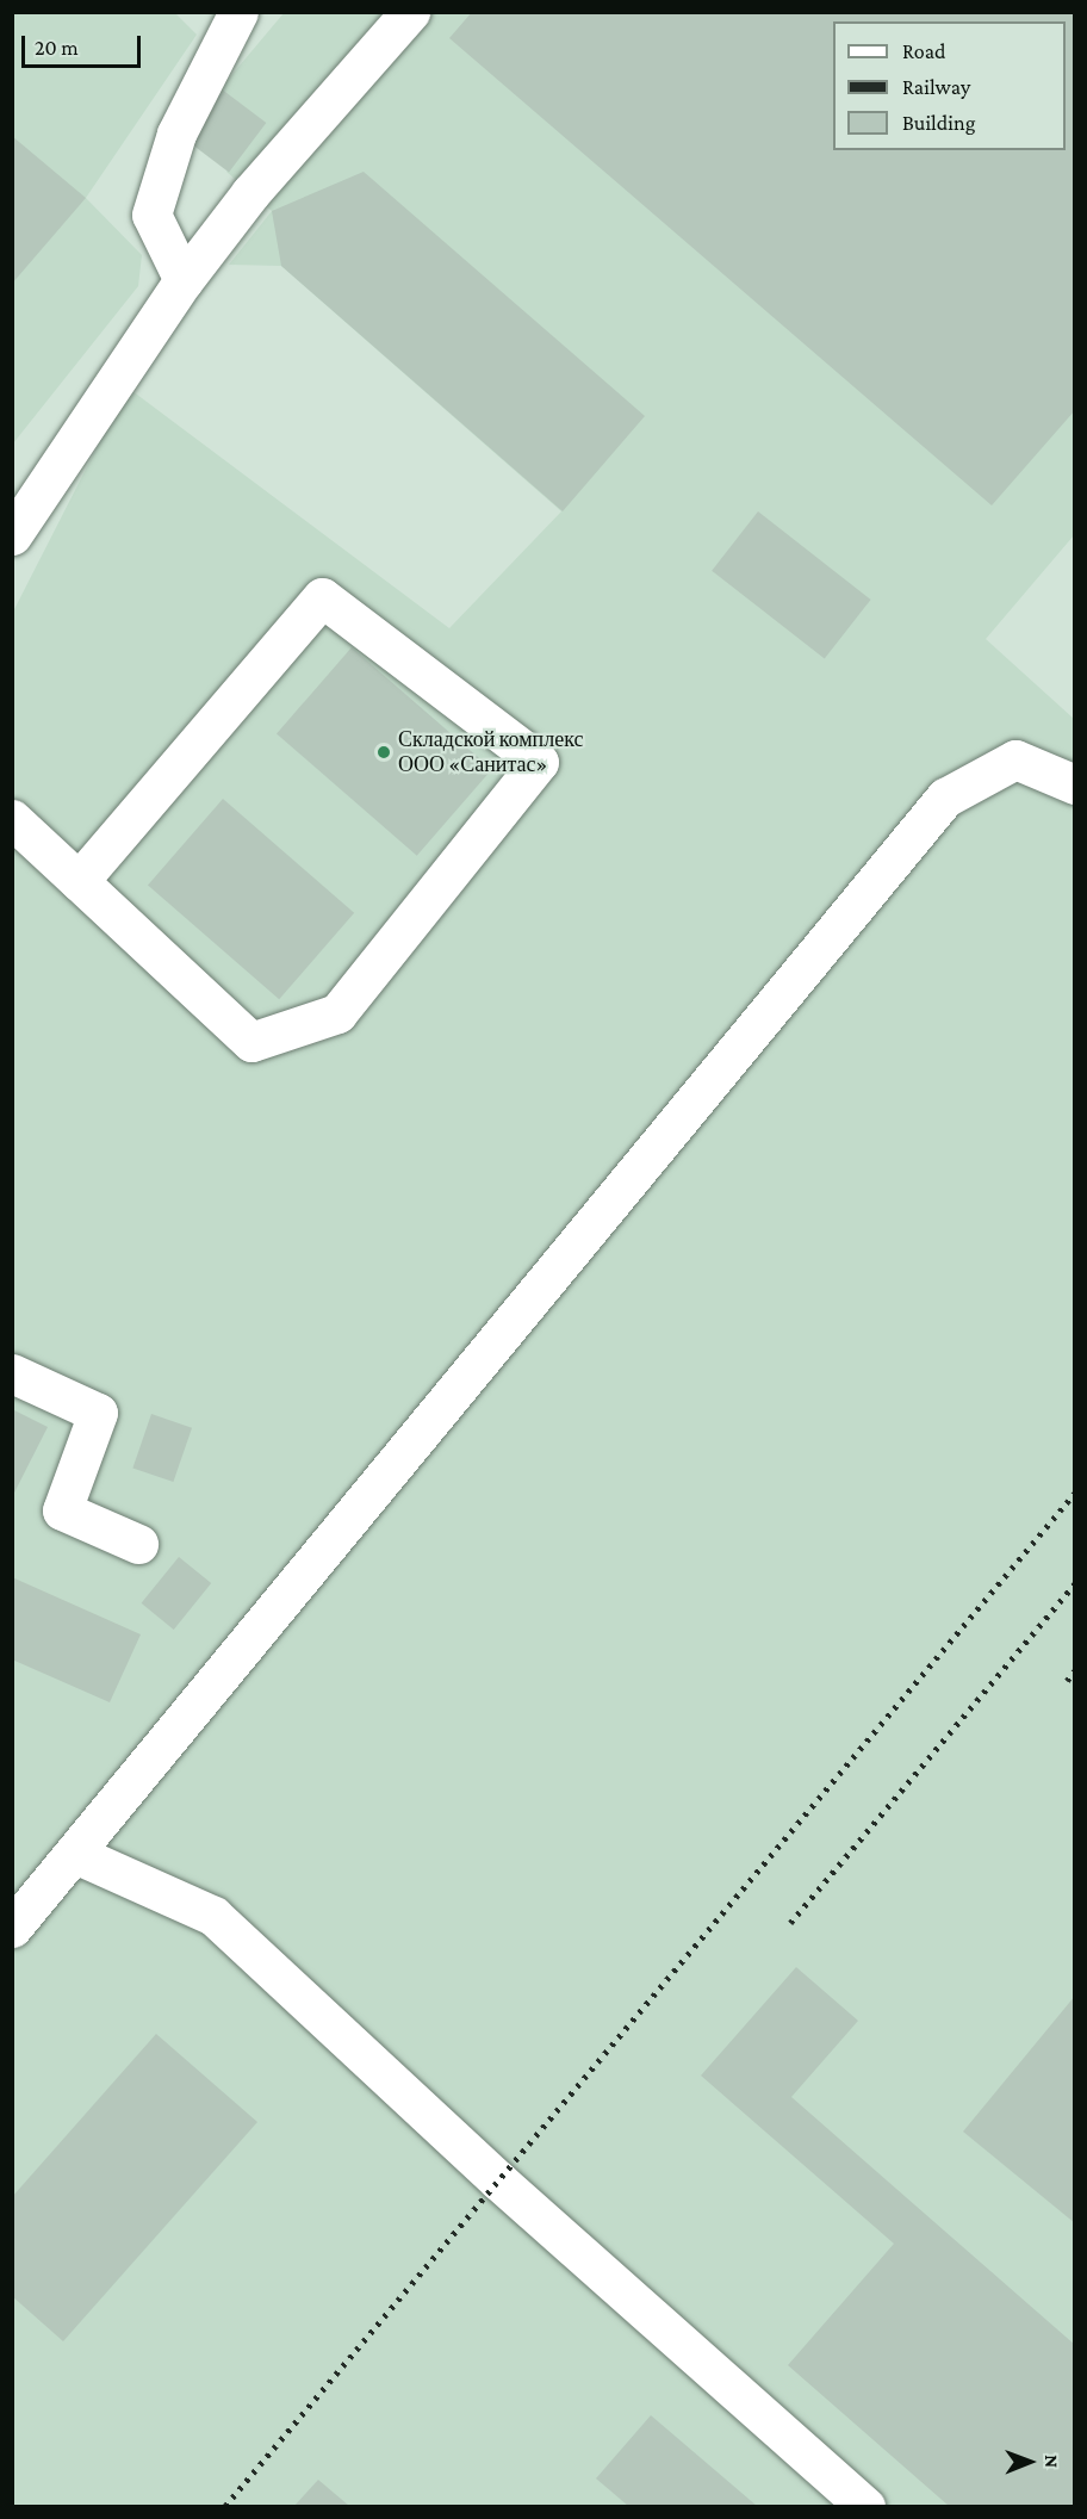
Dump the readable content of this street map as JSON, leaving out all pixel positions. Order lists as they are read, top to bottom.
{
  "places": ["Складской комплекс ООО «Санитас»"],
  "legend": ["Road", "Railway", "Building"],
  "scale_bar": "20 m",
  "north": "right"
}
